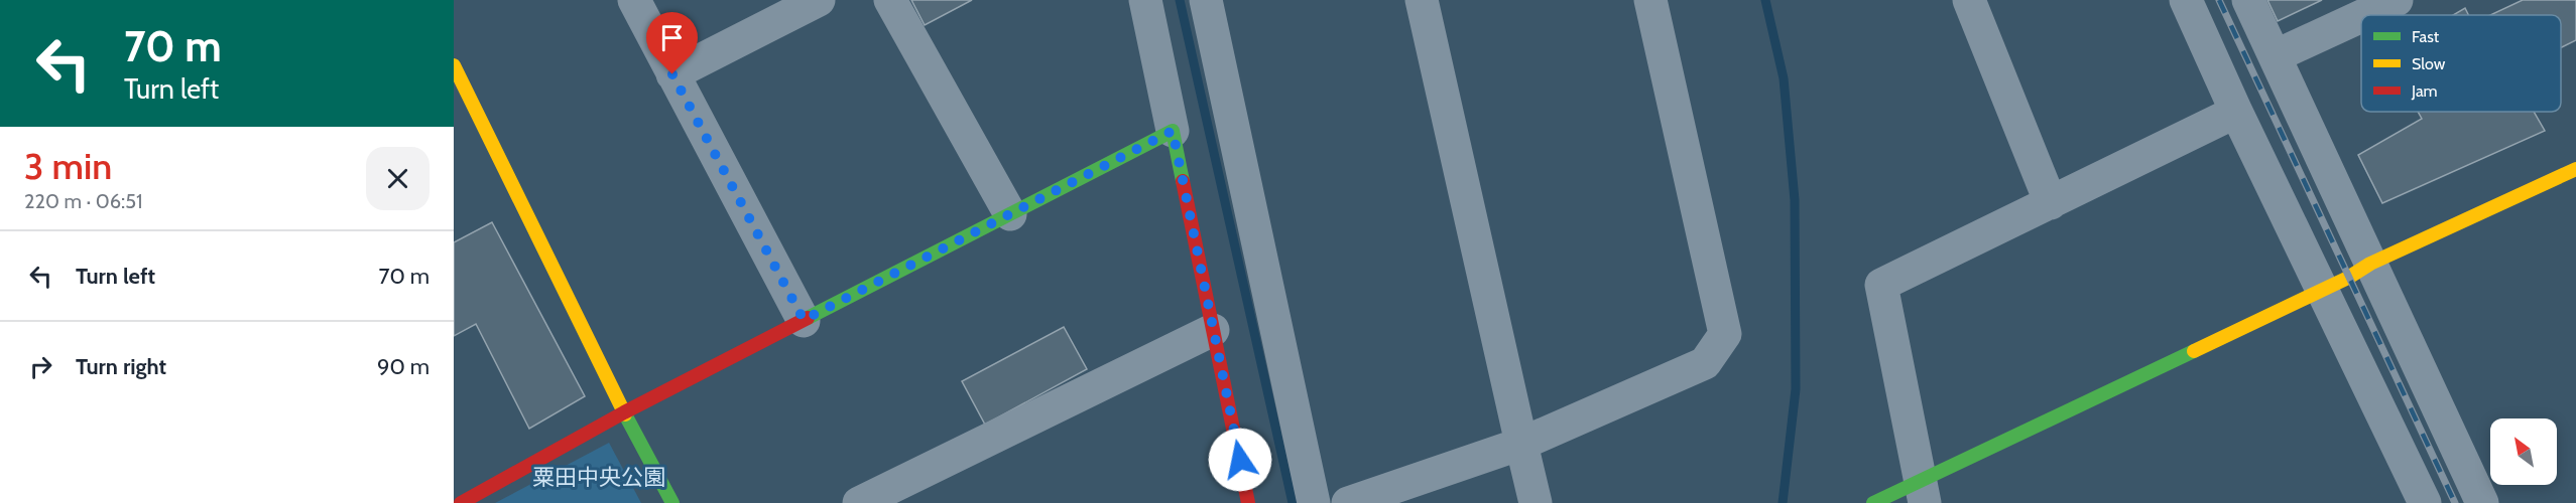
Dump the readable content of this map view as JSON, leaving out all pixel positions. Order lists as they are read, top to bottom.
{
  "parks": ["粟田中央公園"],
  "legend": ["Fast", "Slow", "Jam"],
  "north": "top left",
  "page": {
    "turn": ["70 m", "Turn left"],
    "heading": ["3 min", "220 m · 06:51"],
    "list": [
      {
        "name": "Turn left",
        "value": "70 m"
      },
      {
        "name": "Turn right",
        "value": "90 m"
      }
    ]
  }
}
